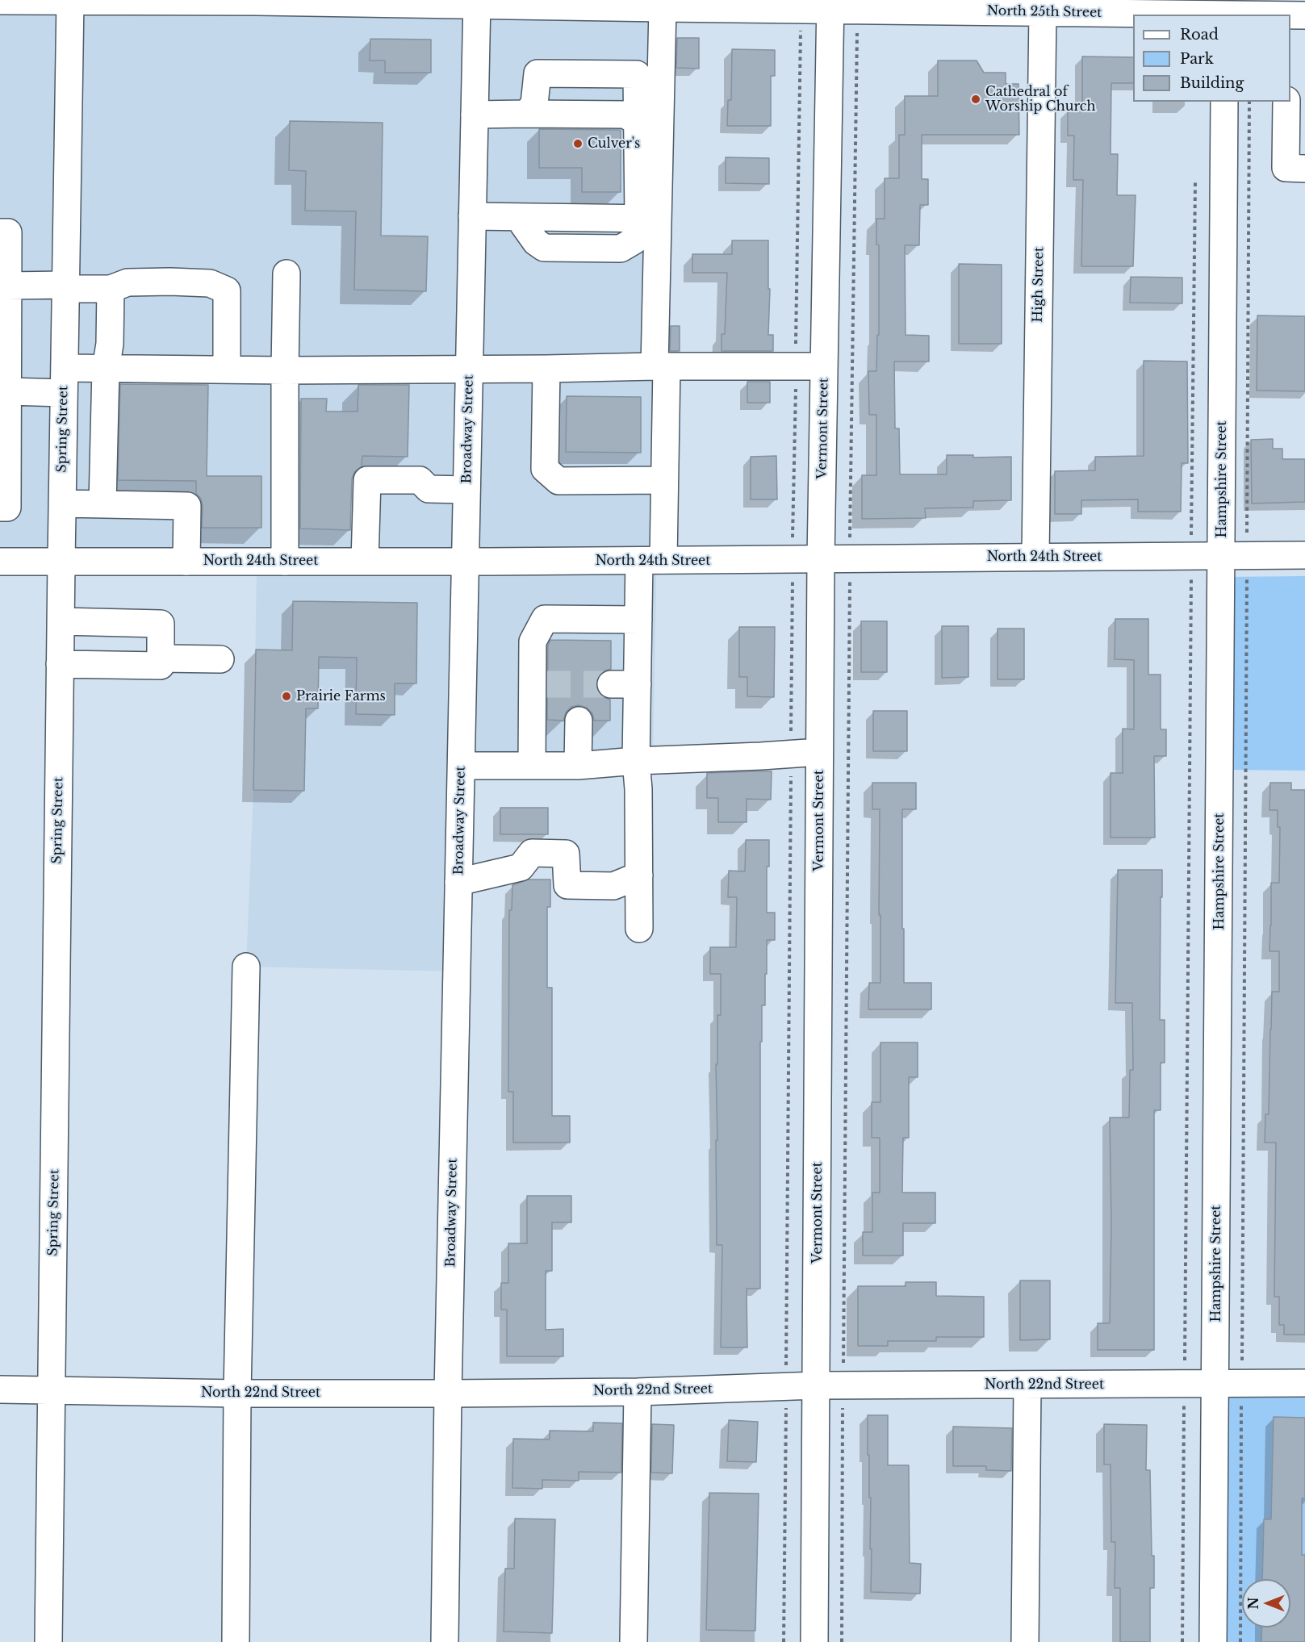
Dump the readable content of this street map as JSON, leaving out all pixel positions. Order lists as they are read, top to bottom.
{
  "streets": {
    "street": [
      "North 25th Street",
      "High Street",
      "Vermont Street",
      "Spring Street",
      "Broadway Street",
      "Hampshire Street",
      "North 24th Street",
      "North 22nd Street"
    ]
  },
  "crossings": [
    ["North 25th Street", "High Street"],
    ["North 25th Street", "Vermont Street"],
    ["North 25th Street", "Spring Street"],
    ["North 25th Street", "Broadway Street"],
    ["High Street", "North 24th Street"],
    ["Vermont Street", "North 24th Street"],
    ["Vermont Street", "North 22nd Street"],
    ["Spring Street", "North 24th Street"],
    ["Spring Street", "North 22nd Street"],
    ["Broadway Street", "North 24th Street"],
    ["Broadway Street", "North 22nd Street"],
    ["Hampshire Street", "North 24th Street"],
    ["Hampshire Street", "North 22nd Street"]
  ],
  "places": ["Cathedral of Worship Church", "Culver's", "Prairie Farms"],
  "legend": ["Road", "Park", "Building"],
  "north": "left"
}
